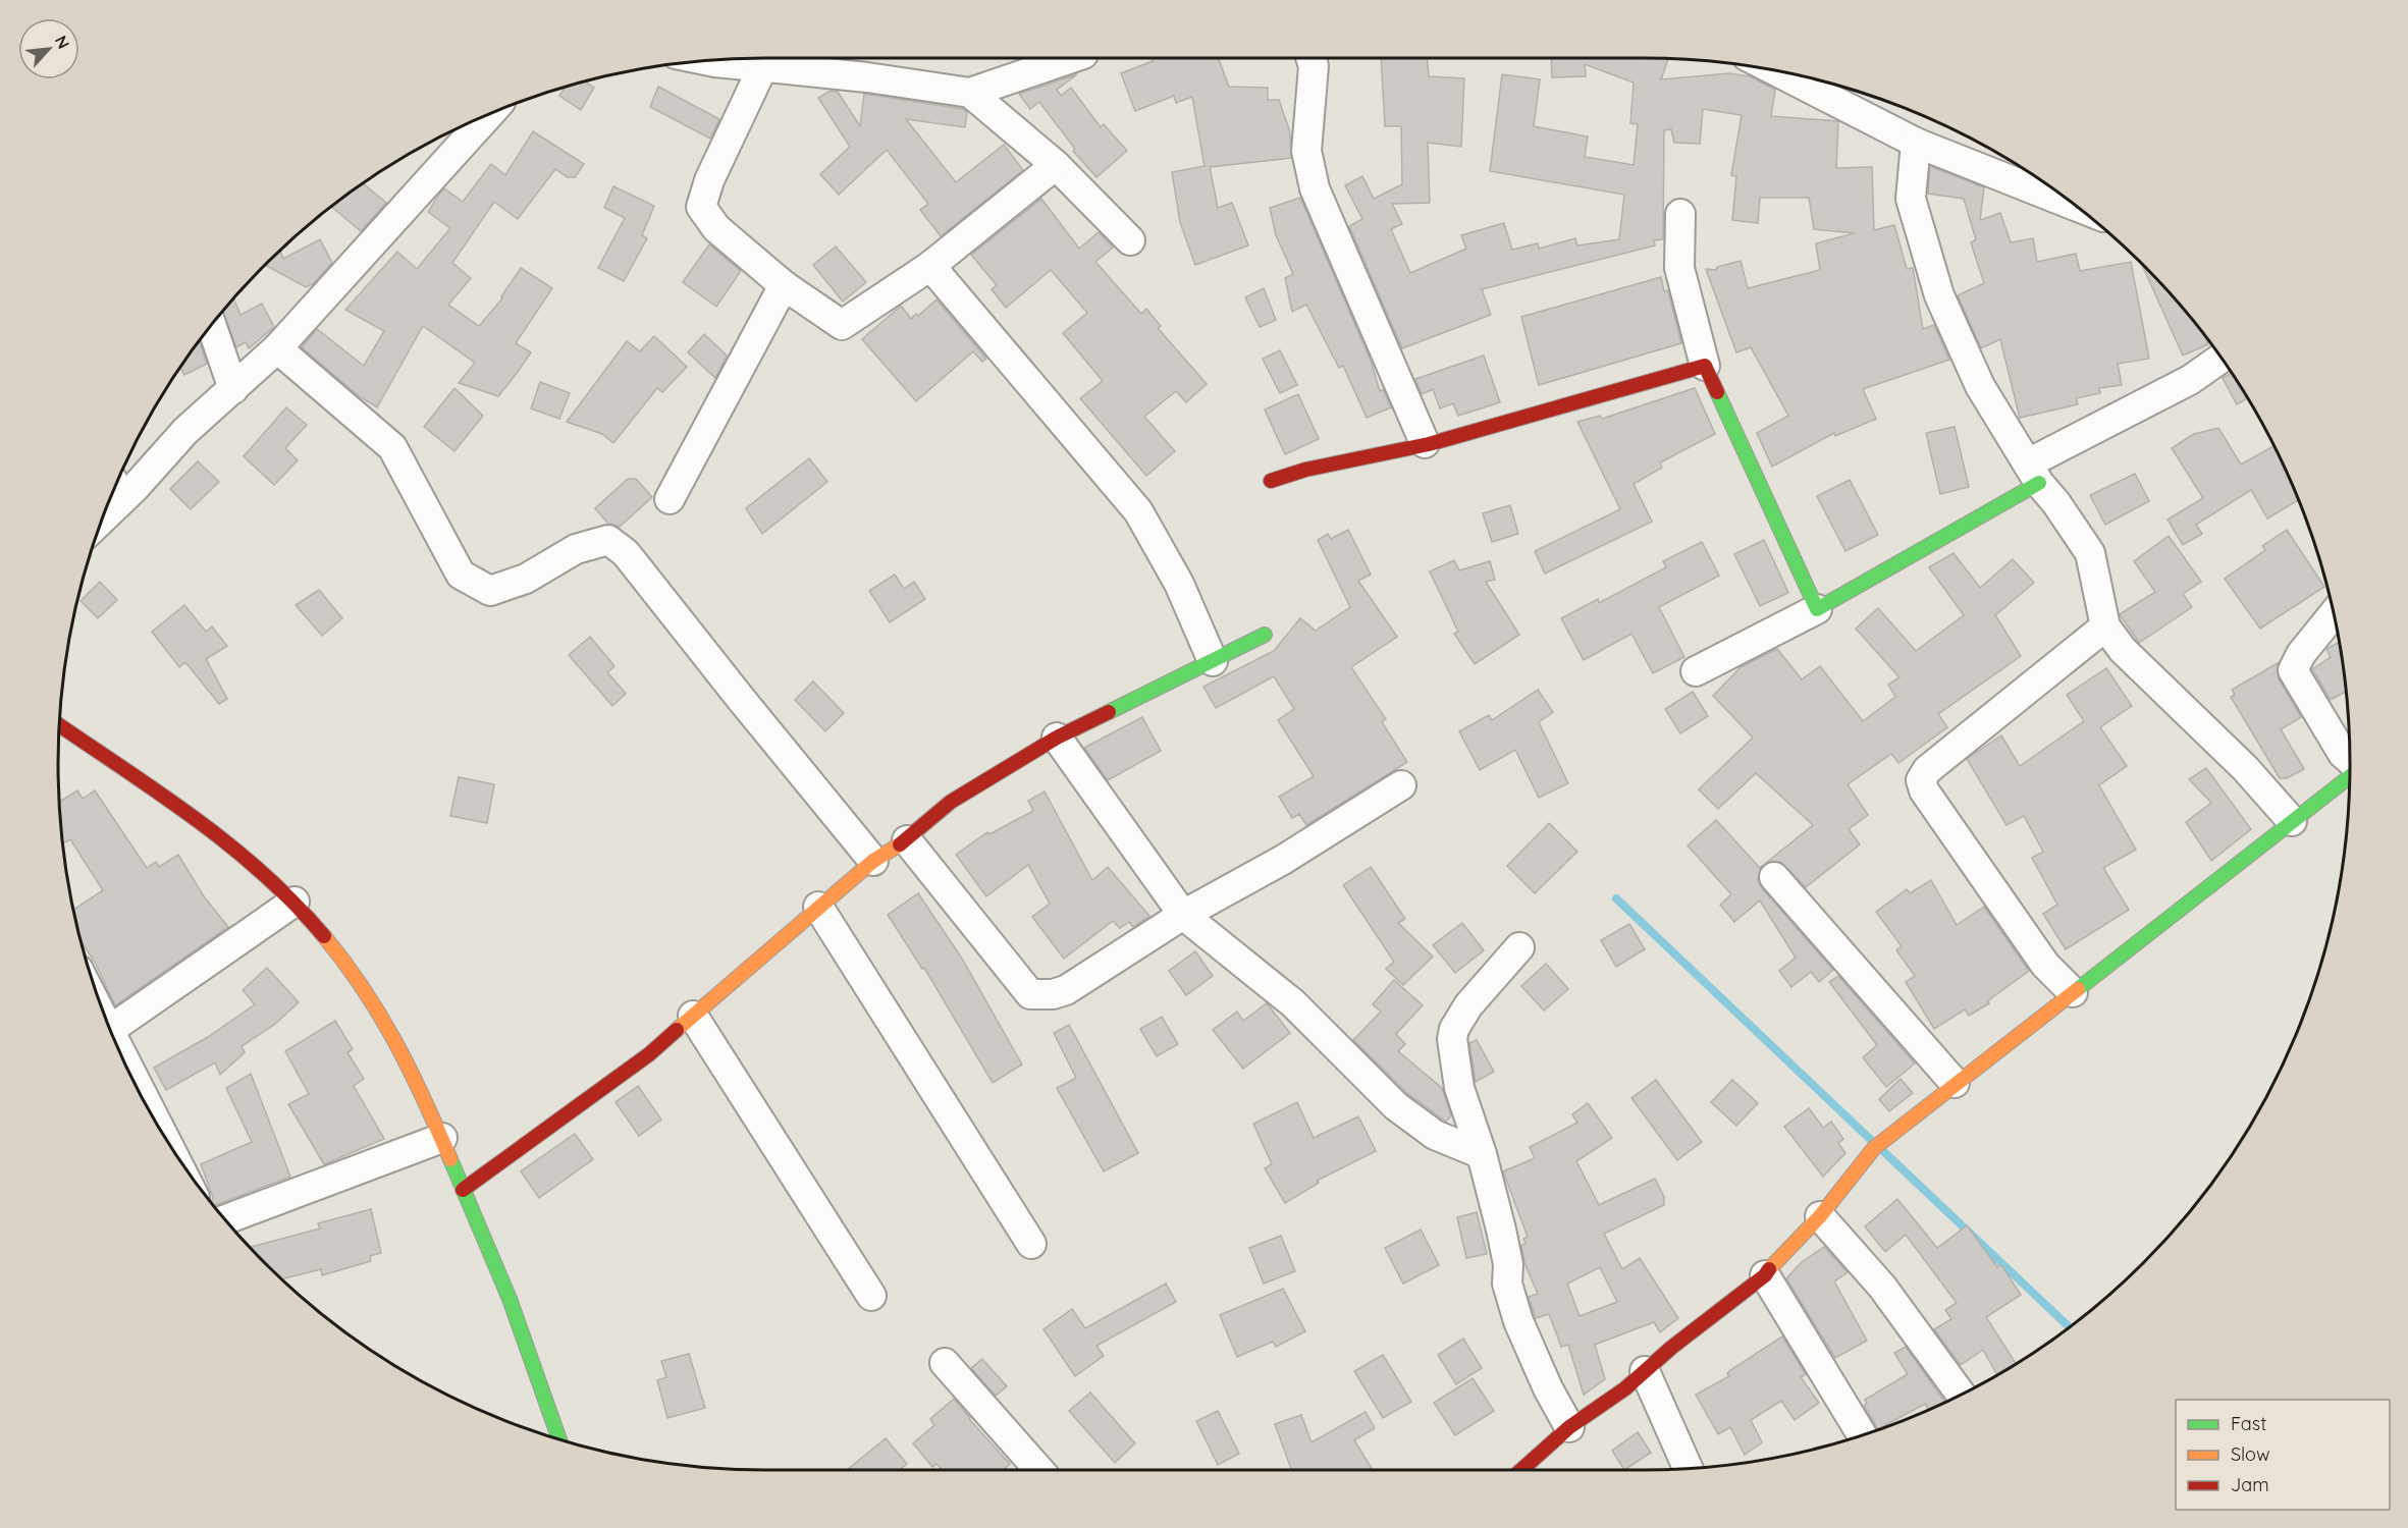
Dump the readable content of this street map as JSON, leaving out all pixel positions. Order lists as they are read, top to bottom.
{
  "legend": ["Fast", "Slow", "Jam"],
  "north": "top right"
}
